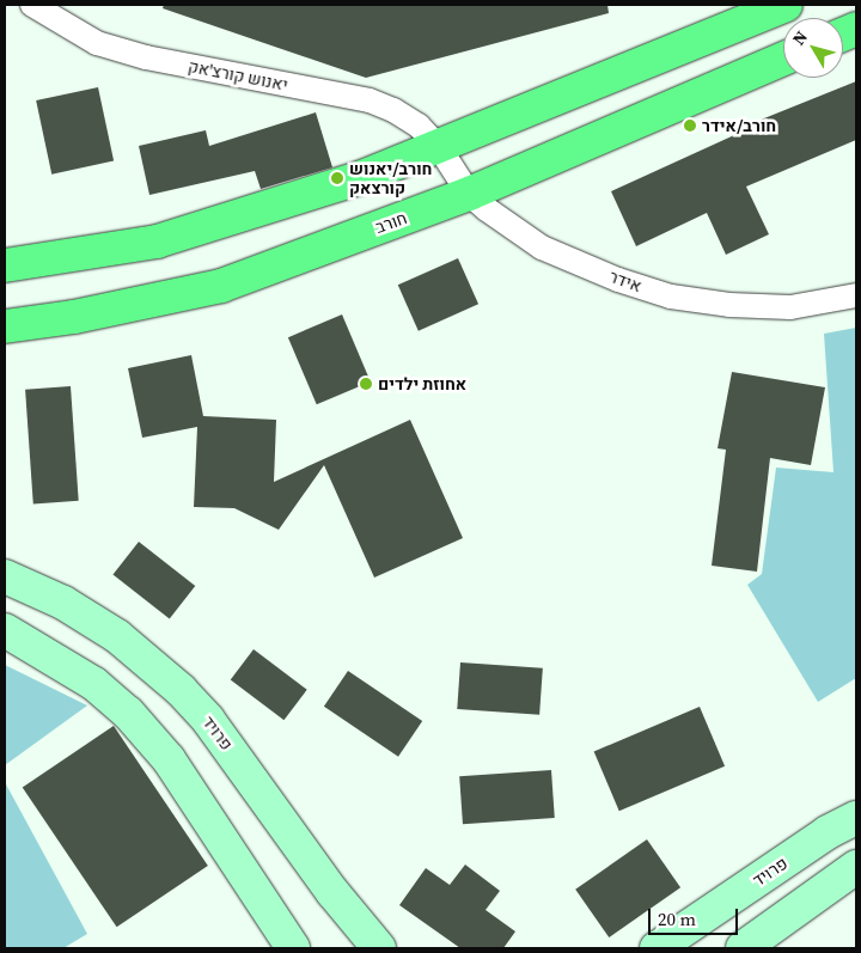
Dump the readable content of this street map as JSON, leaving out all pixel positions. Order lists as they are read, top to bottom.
{
  "streets": {
    "main road": ["חורב", "פרויד"],
    "street": ["יאנוש קורצ'אק", "אידר"]
  },
  "crossings": [
    ["יאנוש קורצ'אק", "אידר"],
    ["חורב", "אידר"]
  ],
  "places": ["חורב/אידר", "חורב/יאנוש קורצאק", "אחוזת ילדים"],
  "scale_bar": "20 m",
  "north": "top left"
}
